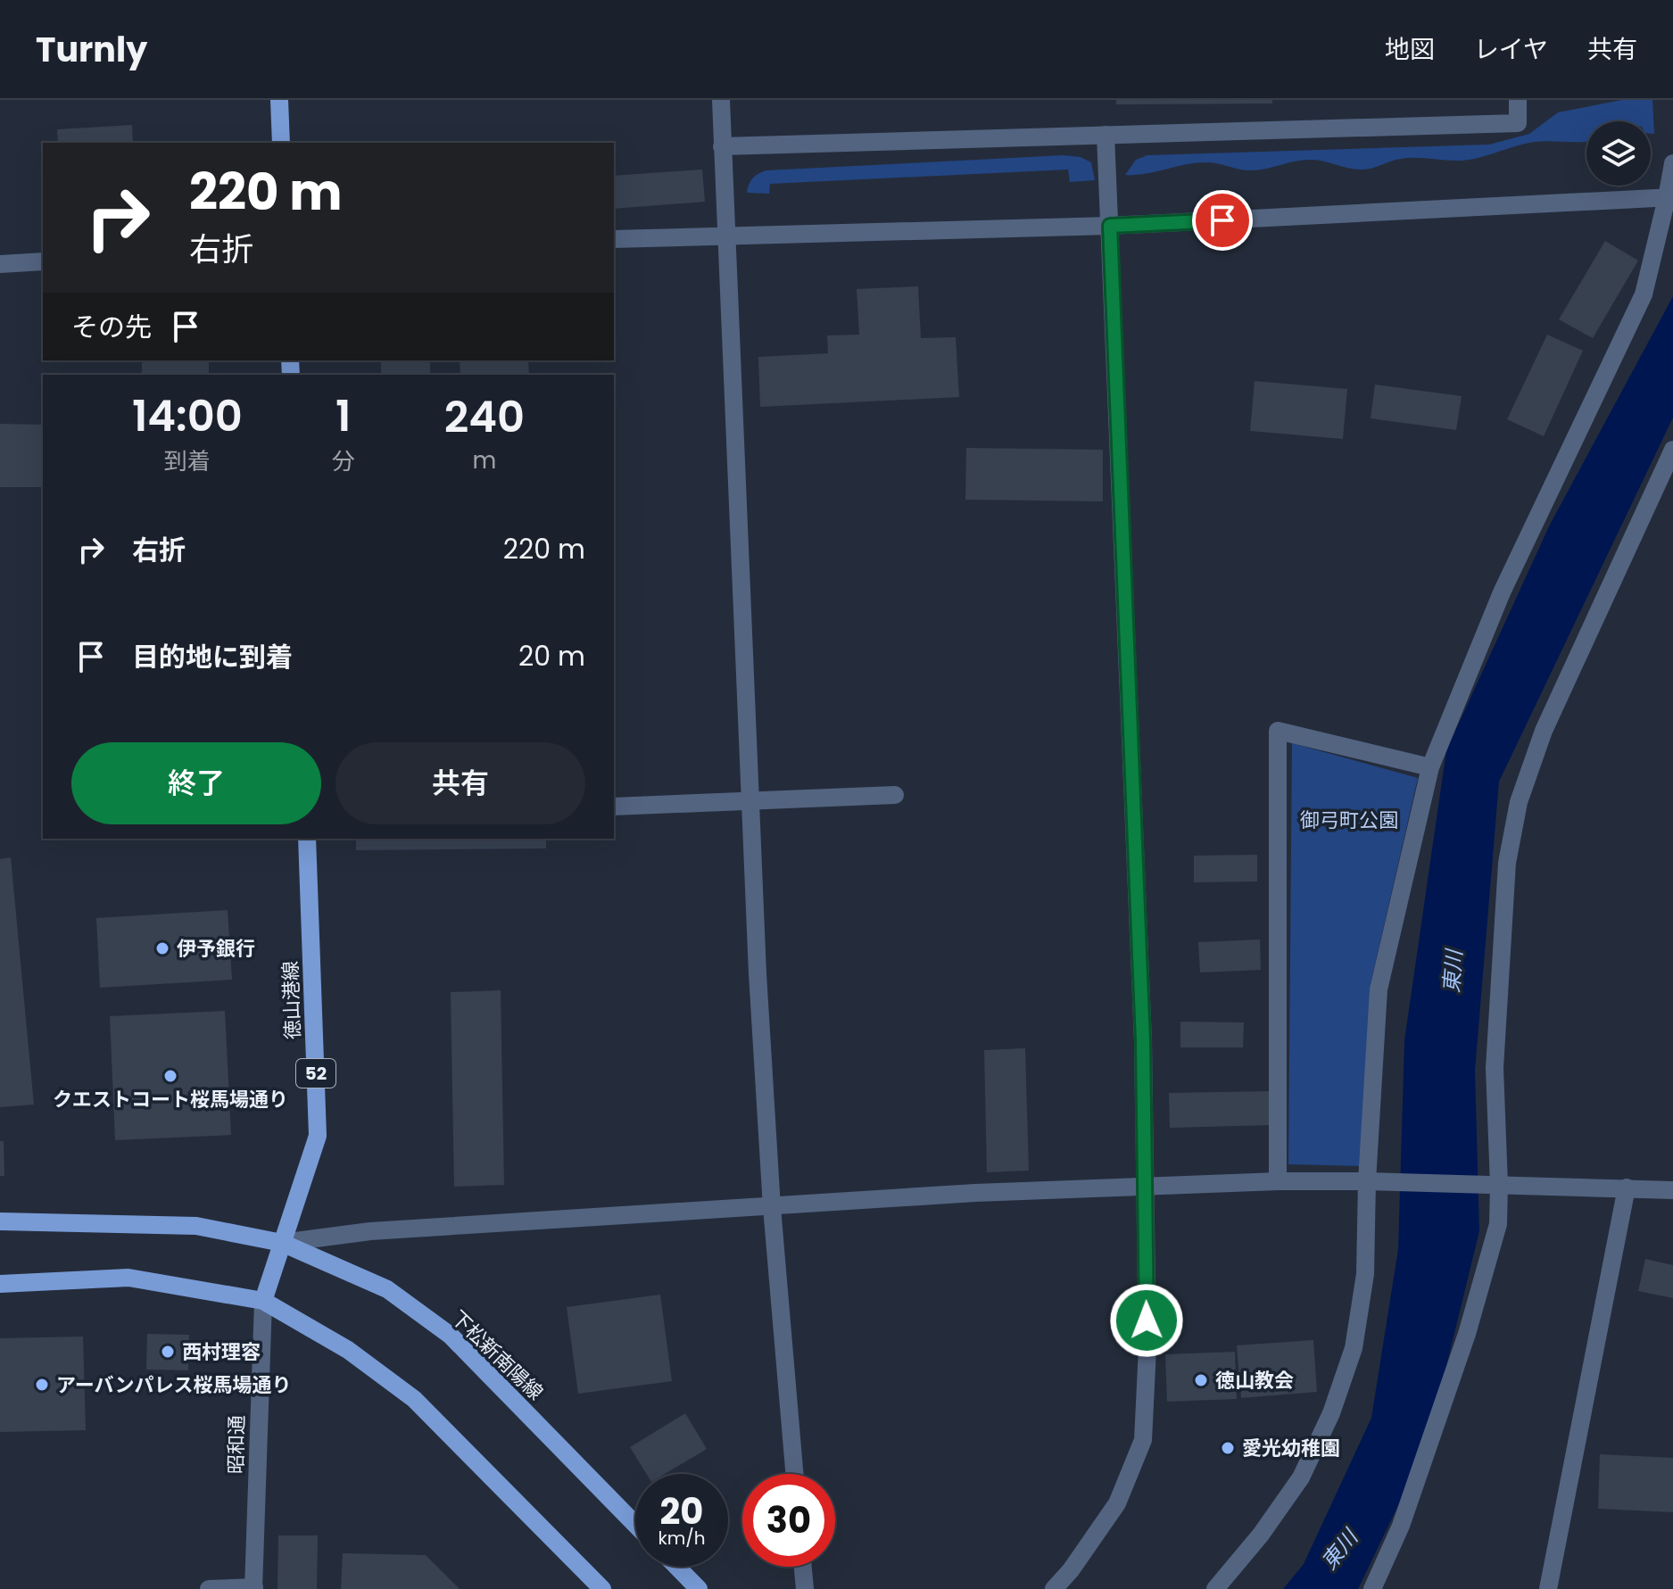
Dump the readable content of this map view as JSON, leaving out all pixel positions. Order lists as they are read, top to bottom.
{
  "streets": {
    "main road": ["徳山港線", "52", "下松新南陽線"],
    "street": ["昭和通"]
  },
  "crossings": [
    ["徳山港線", "下松新南陽線"],
    ["徳山港線", "昭和通"]
  ],
  "water": ["東川"],
  "parks": ["御弓町公園"],
  "places": [
    "伊予銀行",
    "クエストコート桜馬場通り",
    "西村理容",
    "徳山教会",
    "アーバンパレス桜馬場通り",
    "愛光幼稚園"
  ],
  "page": {
    "header": "Turnly",
    "nav": ["地図", "レイヤ", "共有"],
    "turn": ["220 m", "右折"],
    "then": "その先",
    "eta": [
      "14:00",
      "到着",
      "1",
      "分",
      "240",
      "m"
    ],
    "list": [
      {
        "name": "右折",
        "value": "220 m"
      },
      {
        "name": "目的地に到着",
        "value": "20 m"
      }
    ],
    "buttons": ["終了", "共有"],
    "speed": "20 km/h",
    "limit": "30"
  }
}
